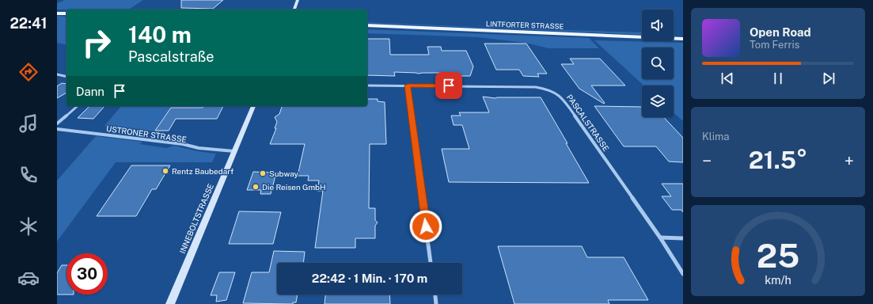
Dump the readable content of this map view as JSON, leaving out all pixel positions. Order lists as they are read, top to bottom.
{
  "streets": {
    "main road": ["LINTFORTER STRASSE"],
    "street": ["PASCALSTRASSE", "USTRONER STRASSE", "INNEBOLTSTRASSE"]
  },
  "crossings": [
    ["USTRONER STRASSE", "INNEBOLTSTRASSE"]
  ],
  "places": ["Rentz Baubedarf", "Subway", "Die Reisen GmbH"],
  "page": {
    "tabs": "22:41",
    "turn": ["140 m", "Pascalstraße"],
    "song": ["Open Road", "Tom Ferris"],
    "then": "Dann",
    "tile": "Klima",
    "heat": ["−", "21.5°", "+"],
    "limit": "30",
    "trip": "22:42 · 1 Min. · 170 m",
    "gauge": ["25", "km/h"]
  }
}
